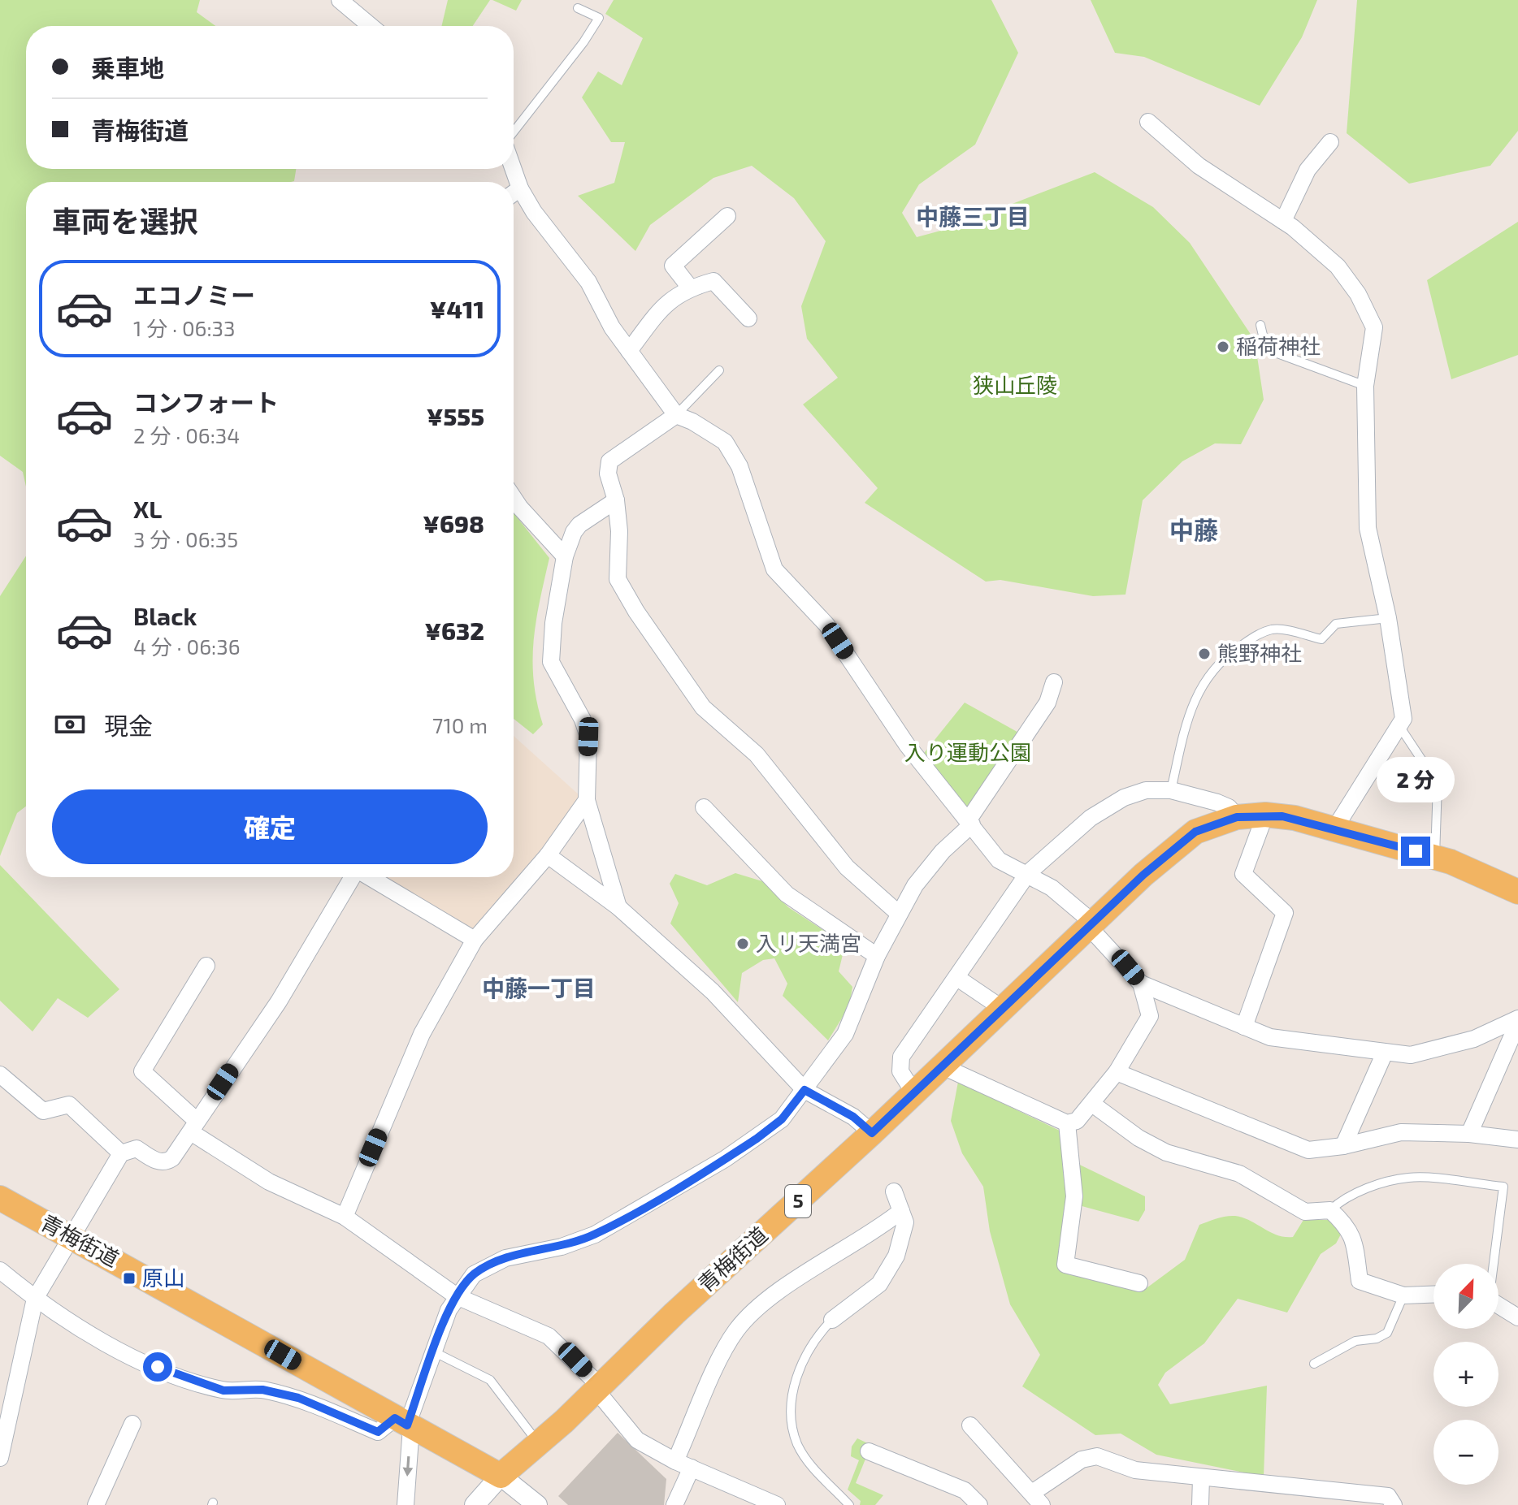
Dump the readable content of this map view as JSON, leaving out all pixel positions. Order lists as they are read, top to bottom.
{
  "streets": {
    "main road": ["5", "青梅街道"]
  },
  "districts": ["中藤三丁目", "中藤", "中藤一丁目"],
  "parks": ["狭山丘陵", "入り運動公園"],
  "places": {
    "other": ["稲荷神社", "熊野神社", "入リ天満宮"],
    "transit": ["原山"]
  },
  "north": "top right",
  "page": {
    "banner": ["乗車地", "青梅街道"],
    "heading": "車両を選択",
    "list": [
      {
        "name": "エコノミー",
        "note": "1 分 · 06:33",
        "value": "¥411"
      },
      {
        "name": "コンフォート",
        "note": "2 分 · 06:34",
        "value": "¥555"
      },
      {
        "name": "XL",
        "note": "3 分 · 06:35",
        "value": "¥698"
      },
      {
        "name": "Black",
        "note": "4 分 · 06:36",
        "value": "¥632"
      }
    ],
    "pay": ["現金", "710 m"],
    "bubble": "2 分",
    "buttons": "確定",
    "map_buttons": ["+", "−"]
  }
}
